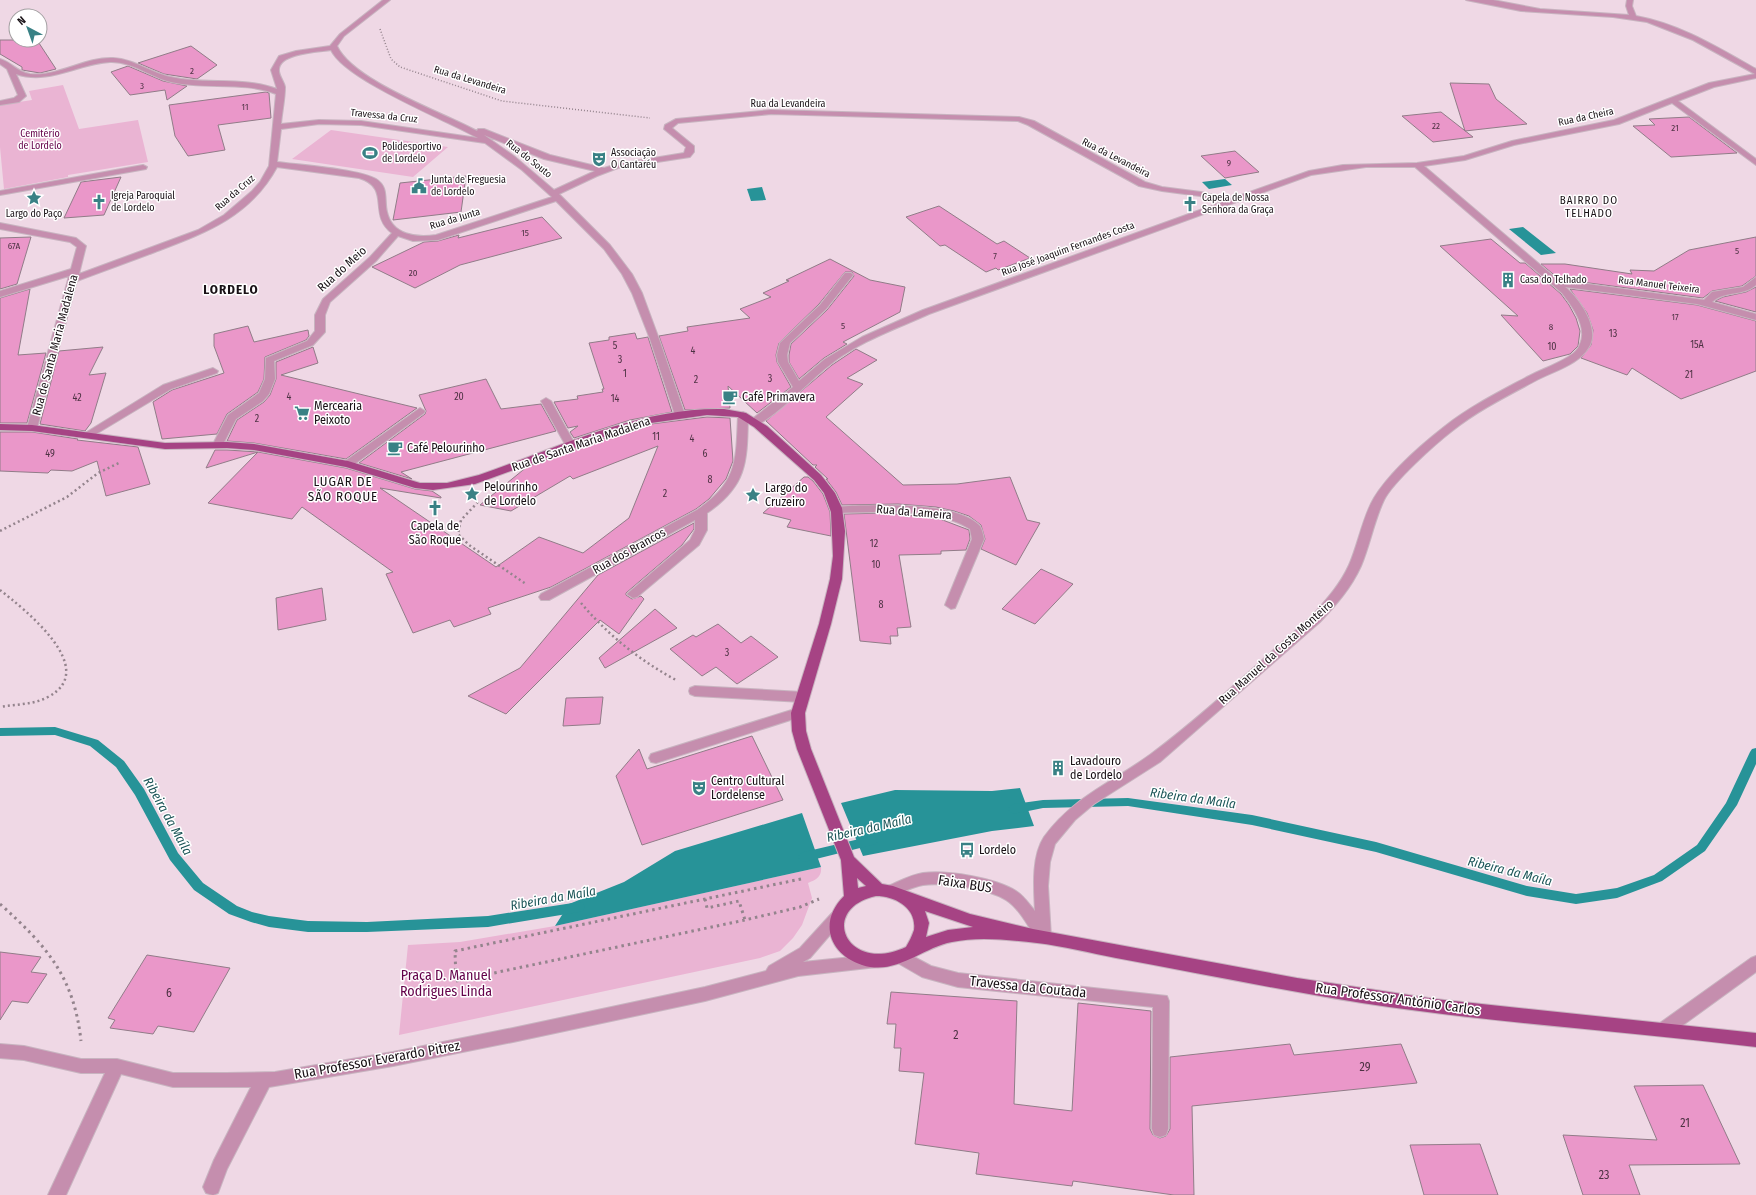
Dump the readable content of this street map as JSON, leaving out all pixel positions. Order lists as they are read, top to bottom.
{
  "streets": {
    "main road": ["Rua de Santa Maria Madalena", "Rua Professor António Carlos"],
    "street": [
      "Rua da Levandeira",
      "Travessa da Cruz",
      "Rua da Cheira",
      "Rua do Souto",
      "Rua da Cruz",
      "Rua da Junta",
      "Rua José Joaquim Fernandes Costa",
      "Rua do Meio",
      "Rua Manuel Teixeira",
      "Rua da Lameira",
      "Rua dos Brancos",
      "Rua Manuel da Costa Monteiro",
      "Faixa BUS",
      "Travessa da Coutada",
      "Rua Professor Everardo Pitrez"
    ]
  },
  "crossings": [
    ["Rua da Levandeira", "Rua da Junta"],
    ["Rua da Levandeira", "Rua José Joaquim Fernandes Costa"],
    ["Travessa da Cruz", "Rua do Souto"],
    ["Travessa da Cruz", "Rua da Cruz"],
    ["Rua da Cheira", "Rua José Joaquim Fernandes Costa"],
    ["Rua da Cheira", "Rua Manuel da Costa Monteiro"],
    ["Rua do Souto", "Rua da Cruz"],
    ["Rua do Souto", "Rua da Junta"],
    ["Rua do Souto", "Rua de Santa Maria Madalena"],
    ["Rua da Cruz", "Rua da Junta"],
    ["Rua da Cruz", "Rua de Santa Maria Madalena"],
    ["Rua da Junta", "Rua do Meio"],
    ["Rua José Joaquim Fernandes Costa", "Rua de Santa Maria Madalena"],
    ["Rua José Joaquim Fernandes Costa", "Rua Manuel da Costa Monteiro"],
    ["Rua do Meio", "Rua de Santa Maria Madalena"],
    ["Rua Manuel Teixeira", "Rua Manuel da Costa Monteiro"],
    ["Rua de Santa Maria Madalena", "Rua da Lameira"],
    ["Rua de Santa Maria Madalena", "Rua dos Brancos"],
    ["Rua Manuel da Costa Monteiro", "Faixa BUS"],
    ["Rua Manuel da Costa Monteiro", "Rua Professor António Carlos"],
    ["Faixa BUS", "Travessa da Coutada"],
    ["Faixa BUS", "Rua Professor António Carlos"]
  ],
  "districts": ["BAIRRO DO TELHADO", "LORDELO", "LUGAR DE SÃO ROQUE"],
  "water": ["Ribeira da Maíla"],
  "parks": ["Cemitério de Lordelo", "Praça D. Manuel Rodrigues Linda"],
  "places": {
    "sports": ["Polidesportivo de Lordelo"],
    "theatre": ["Associação O Cantaréu", "Centro Cultural Lordelense"],
    "public building": ["Junta de Freguesia de Lordelo"],
    "place": ["Largo do Paço", "Pelourinho de Lordelo", "Largo do Cruzeiro"],
    "church": ["Igreja Paroquial de Lordelo", "Capela de Nossa Senhora da Graça", "Capela de São Roque"],
    "building": ["Casa do Telhado", "Lavadouro de Lordelo"],
    "cafe": ["Café Primavera", "Café Pelourinho"],
    "supermarket": ["Mercearia Peixoto"],
    "bus stop": ["Lordelo"]
  },
  "house_numbers": [
    "2",
    "3",
    "11",
    "22",
    "21",
    "9",
    "15",
    "67A",
    "5",
    "7",
    "20",
    "17",
    "5",
    "8",
    "13",
    "15A",
    "5",
    "10",
    "4",
    "3",
    "1",
    "21",
    "3",
    "2",
    "4",
    "20",
    "42",
    "14",
    "2",
    "11",
    "4",
    "49",
    "6",
    "8",
    "2",
    "12",
    "10",
    "8",
    "3",
    "6",
    "2",
    "29",
    "21",
    "23"
  ],
  "north": "top left"
}
